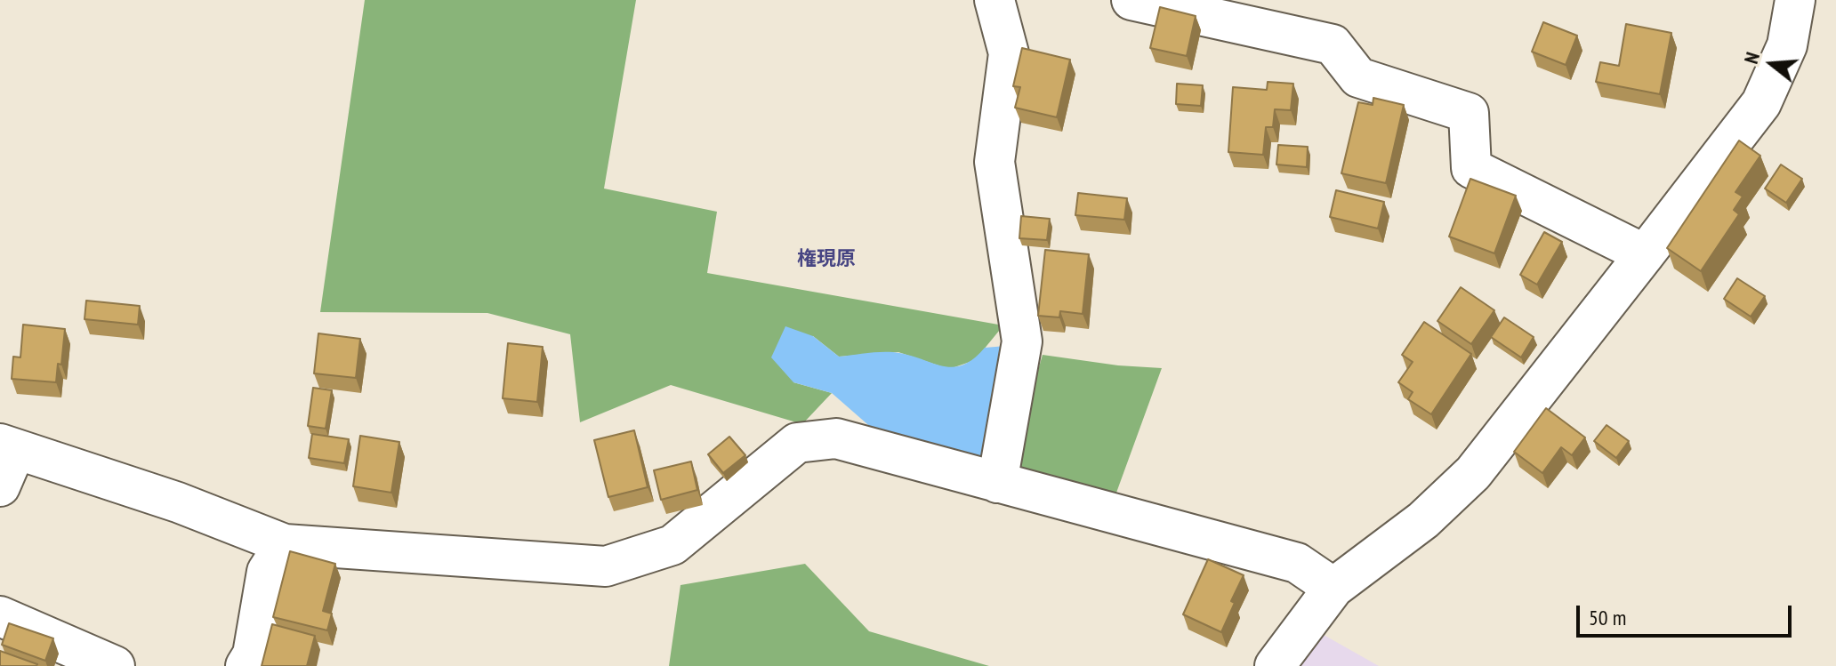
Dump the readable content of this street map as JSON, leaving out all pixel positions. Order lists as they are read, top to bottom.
{
  "districts": ["権現原"],
  "scale_bar": "50 m",
  "north": "left"
}
